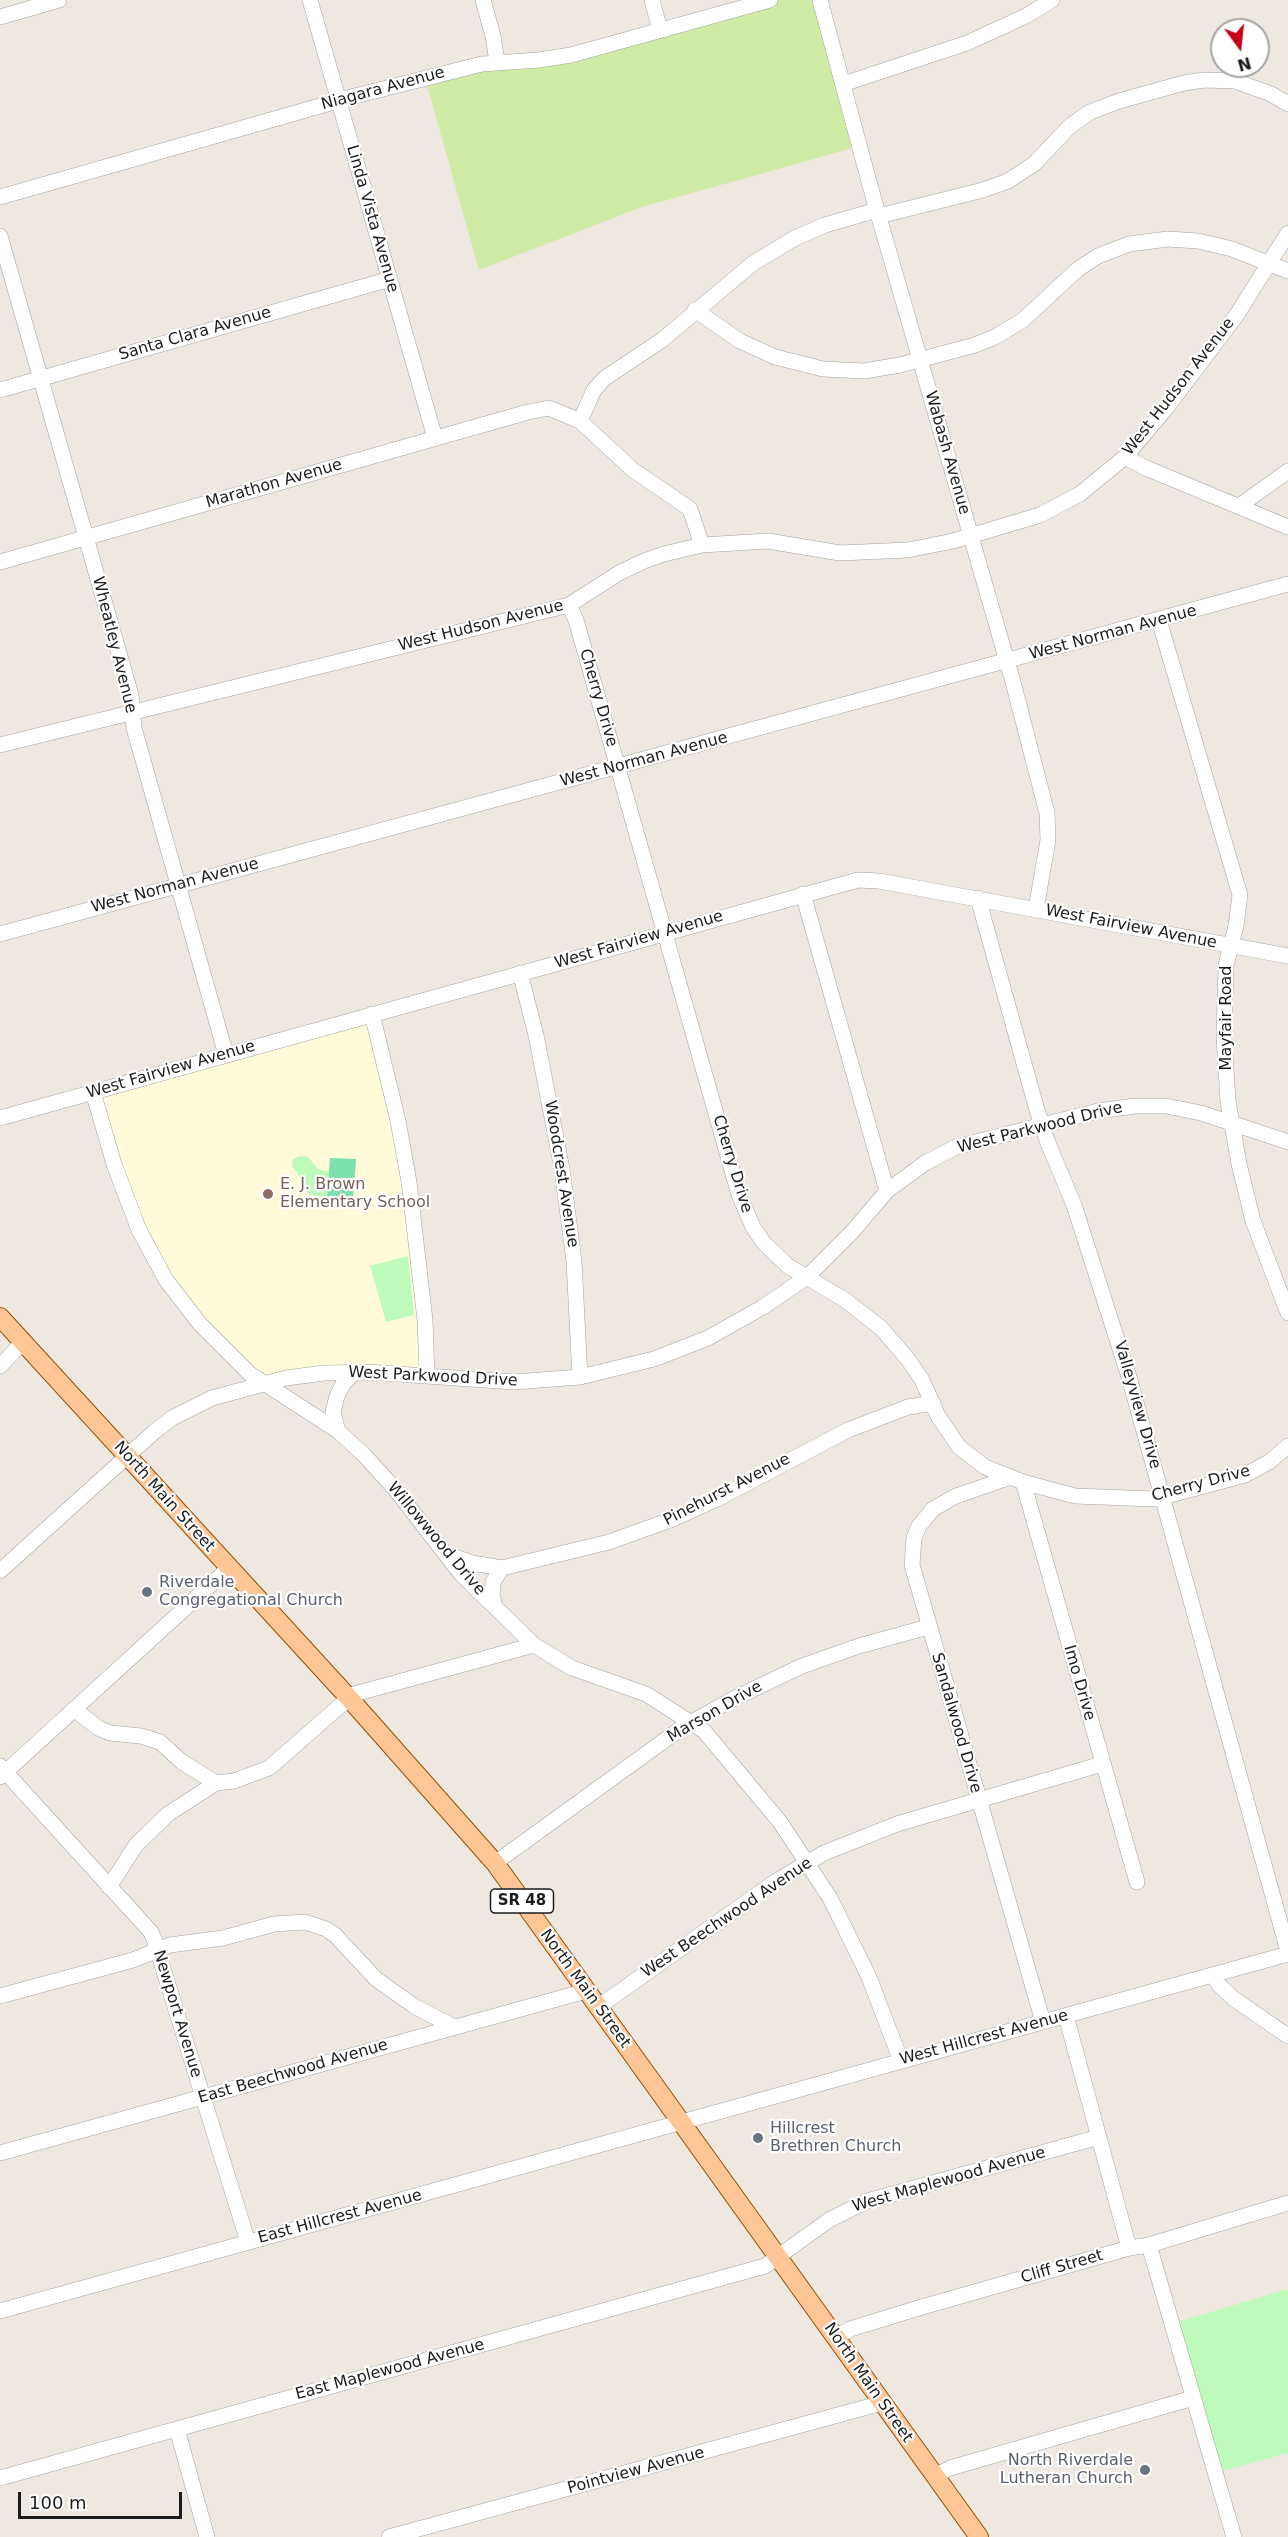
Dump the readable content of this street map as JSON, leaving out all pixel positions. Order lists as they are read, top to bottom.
{
  "streets": {
    "main road": ["North Main Street", "SR 48"],
    "street": [
      "Niagara Avenue",
      "Linda Vista Avenue",
      "Santa Clara Avenue",
      "West Hudson Avenue",
      "Wabash Avenue",
      "Marathon Avenue",
      "West Norman Avenue",
      "Wheatley Avenue",
      "Cherry Drive",
      "West Fairview Avenue",
      "Mayfair Road",
      "West Parkwood Drive",
      "Woodcrest Avenue",
      "Valleyview Drive",
      "Pinehurst Avenue",
      "Willowwood Drive",
      "Imo Drive",
      "Marson Drive",
      "Sandalwood Drive",
      "West Beechwood Avenue",
      "Newport Avenue",
      "West Hillcrest Avenue",
      "East Beechwood Avenue",
      "West Maplewood Avenue",
      "East Hillcrest Avenue",
      "Cliff Street",
      "East Maplewood Avenue",
      "Pointview Avenue"
    ]
  },
  "crossings": [
    ["Niagara Avenue", "Linda Vista Avenue"],
    ["Linda Vista Avenue", "Santa Clara Avenue"],
    ["Linda Vista Avenue", "Marathon Avenue"],
    ["Santa Clara Avenue", "Wheatley Avenue"],
    ["West Hudson Avenue", "Wabash Avenue"],
    ["West Hudson Avenue", "Wheatley Avenue"],
    ["West Hudson Avenue", "Cherry Drive"],
    ["Wabash Avenue", "West Norman Avenue"],
    ["Wabash Avenue", "West Fairview Avenue"],
    ["Marathon Avenue", "Wheatley Avenue"],
    ["West Norman Avenue", "Wheatley Avenue"],
    ["West Norman Avenue", "Cherry Drive"],
    ["West Norman Avenue", "Mayfair Road"],
    ["Wheatley Avenue", "West Fairview Avenue"],
    ["Cherry Drive", "West Fairview Avenue"],
    ["Cherry Drive", "West Parkwood Drive"],
    ["Cherry Drive", "Valleyview Drive"],
    ["Cherry Drive", "Pinehurst Avenue"],
    ["Cherry Drive", "Imo Drive"],
    ["Cherry Drive", "Sandalwood Drive"],
    ["West Fairview Avenue", "Mayfair Road"],
    ["West Fairview Avenue", "Woodcrest Avenue"],
    ["West Fairview Avenue", "Valleyview Drive"],
    ["West Fairview Avenue", "Willowwood Drive"],
    ["Mayfair Road", "West Parkwood Drive"],
    ["West Parkwood Drive", "Woodcrest Avenue"],
    ["West Parkwood Drive", "Valleyview Drive"],
    ["West Parkwood Drive", "North Main Street"],
    ["West Parkwood Drive", "Willowwood Drive"],
    ["Valleyview Drive", "West Hillcrest Avenue"],
    ["Pinehurst Avenue", "Willowwood Drive"],
    ["North Main Street", "Marson Drive"],
    ["North Main Street", "West Beechwood Avenue"],
    ["North Main Street", "West Hillcrest Avenue"],
    ["North Main Street", "East Beechwood Avenue"],
    ["North Main Street", "West Maplewood Avenue"],
    ["North Main Street", "East Hillcrest Avenue"],
    ["North Main Street", "Cliff Street"],
    ["North Main Street", "East Maplewood Avenue"],
    ["North Main Street", "Pointview Avenue"],
    ["Willowwood Drive", "Marson Drive"],
    ["Willowwood Drive", "West Beechwood Avenue"],
    ["Willowwood Drive", "West Hillcrest Avenue"],
    ["Imo Drive", "Sandalwood Drive"],
    ["Imo Drive", "West Beechwood Avenue"],
    ["Marson Drive", "Sandalwood Drive"],
    ["Sandalwood Drive", "West Beechwood Avenue"],
    ["Sandalwood Drive", "West Hillcrest Avenue"],
    ["Newport Avenue", "East Beechwood Avenue"],
    ["Newport Avenue", "East Hillcrest Avenue"],
    ["West Hillcrest Avenue", "East Hillcrest Avenue"],
    ["West Maplewood Avenue", "East Maplewood Avenue"]
  ],
  "places": [
    "E. J. Brown Elementary School",
    "Riverdale Congregational Church",
    "Hillcrest Brethren Church",
    "North Riverdale Lutheran Church"
  ],
  "scale_bar": "100 m",
  "north": "bottom"
}
